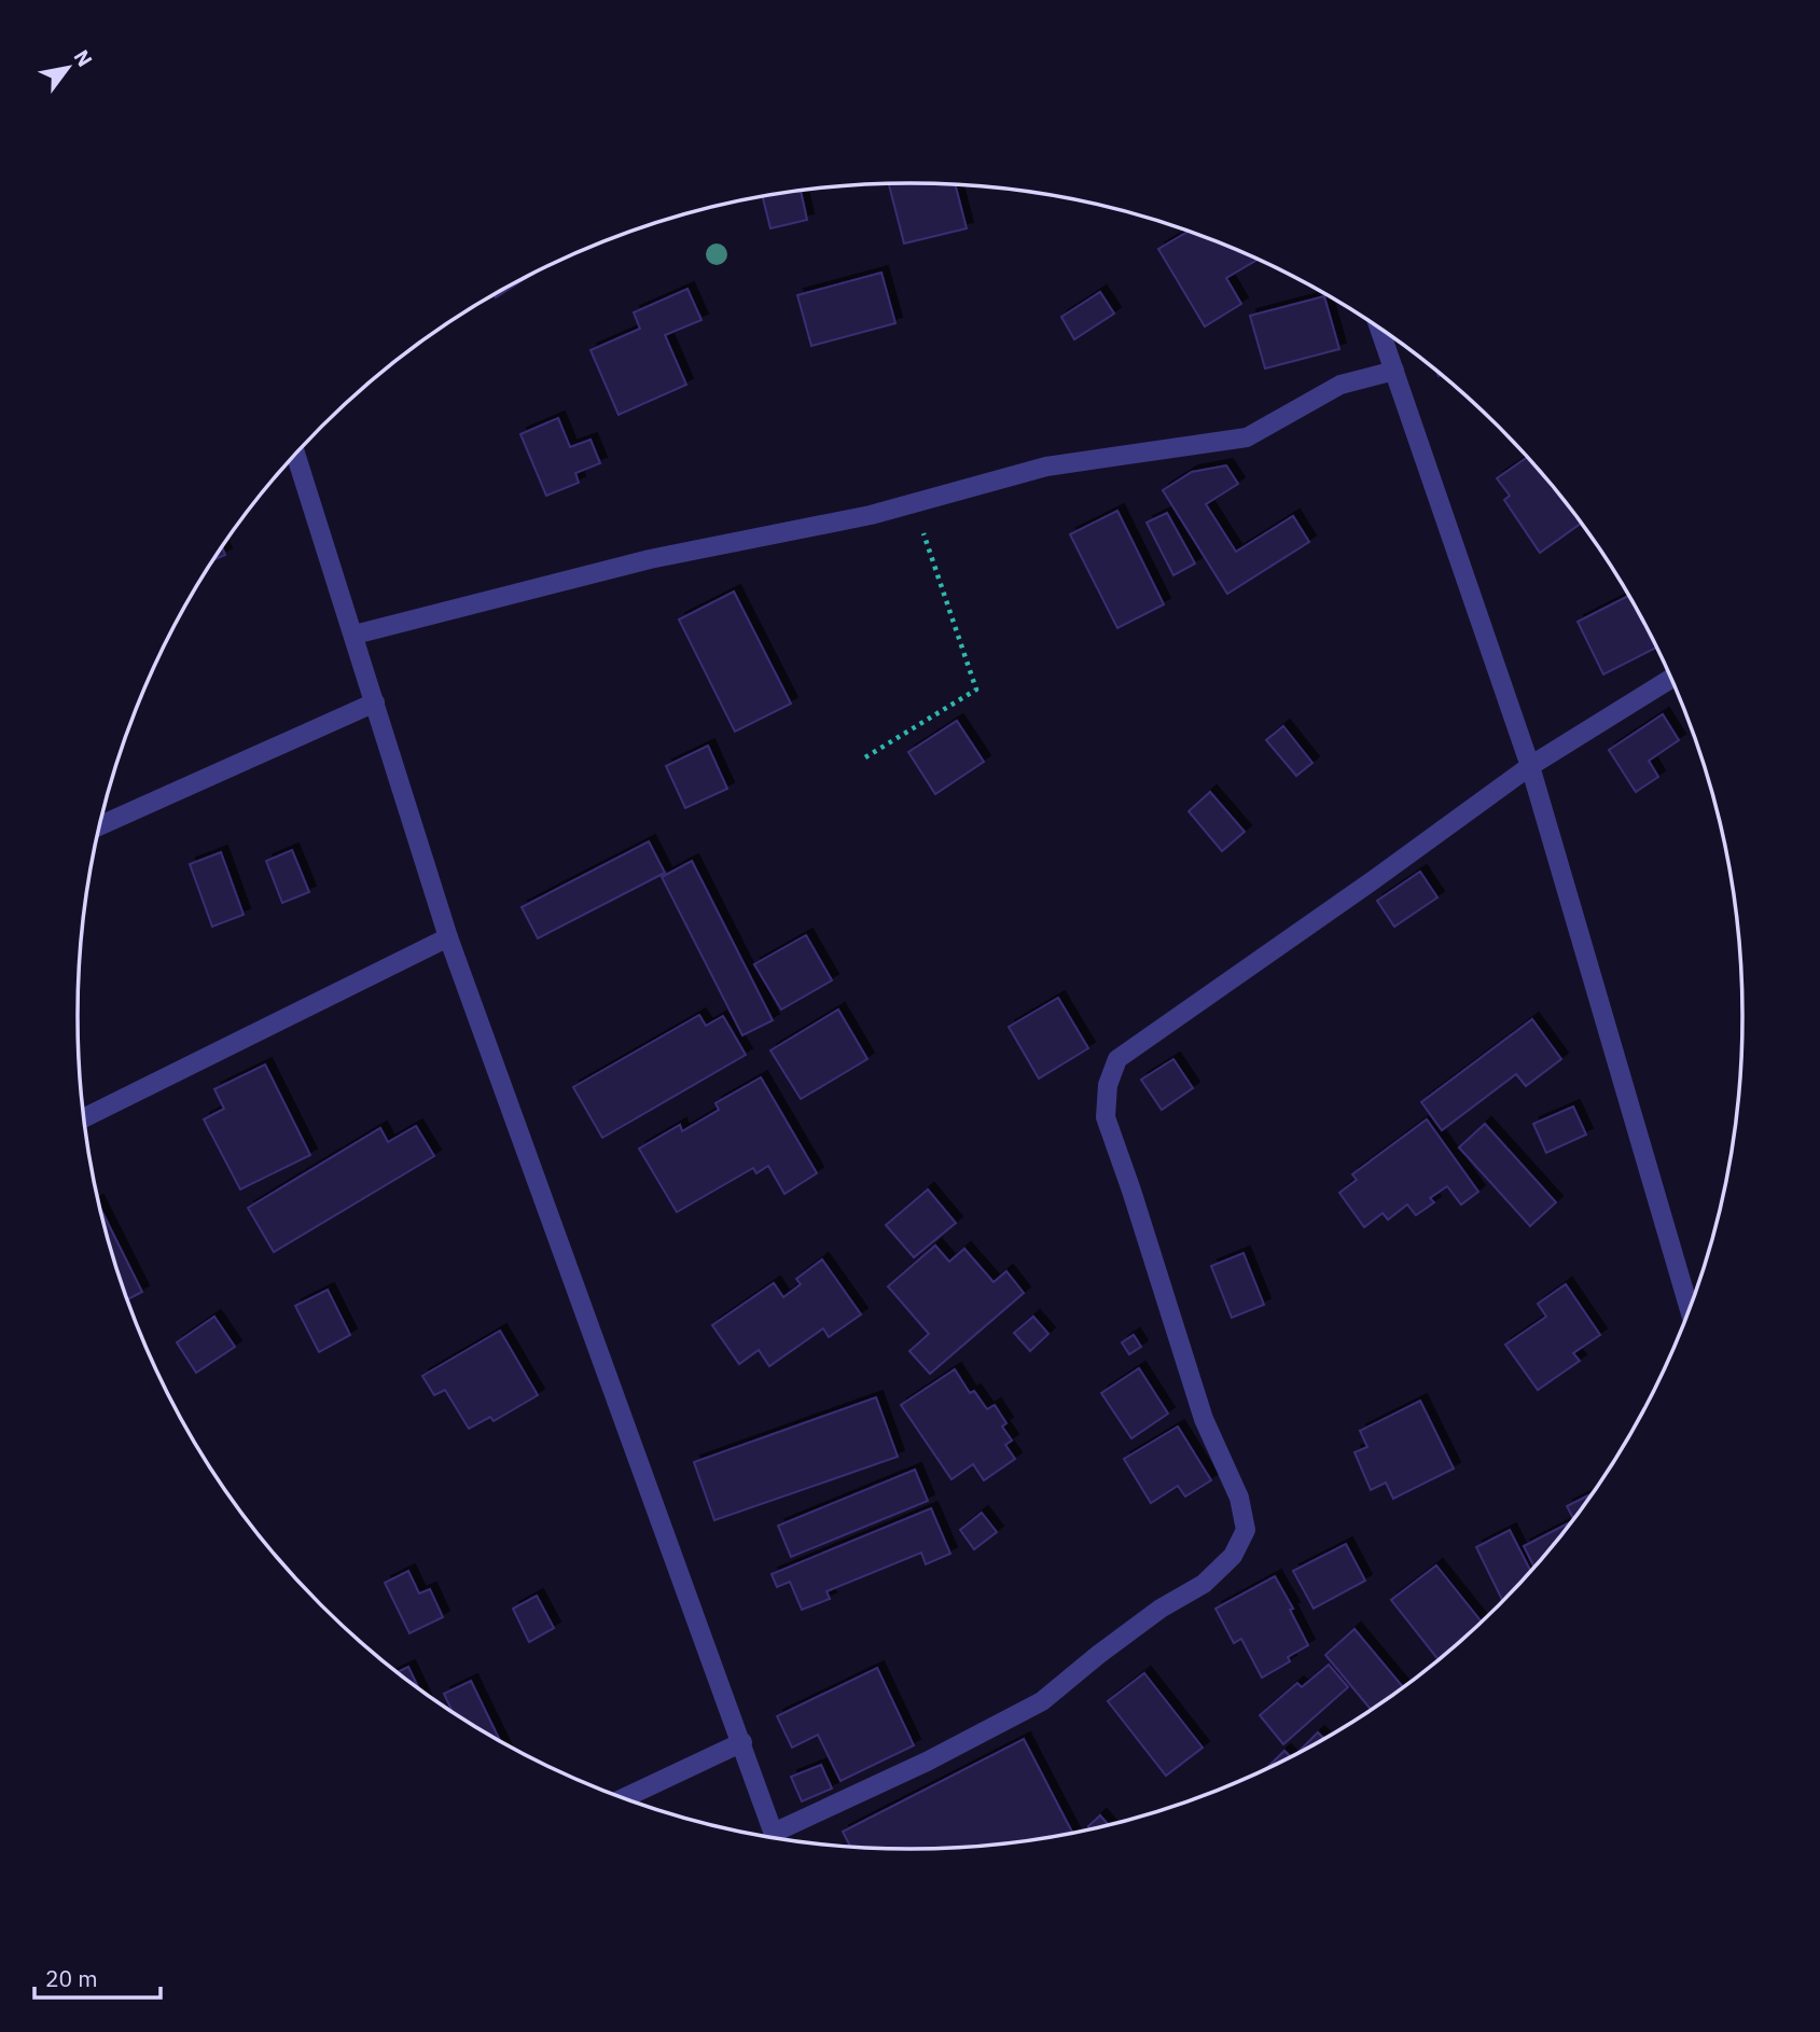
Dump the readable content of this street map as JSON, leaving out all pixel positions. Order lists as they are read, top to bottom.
{
  "scale_bar": "20 m",
  "north": "top right"
}
